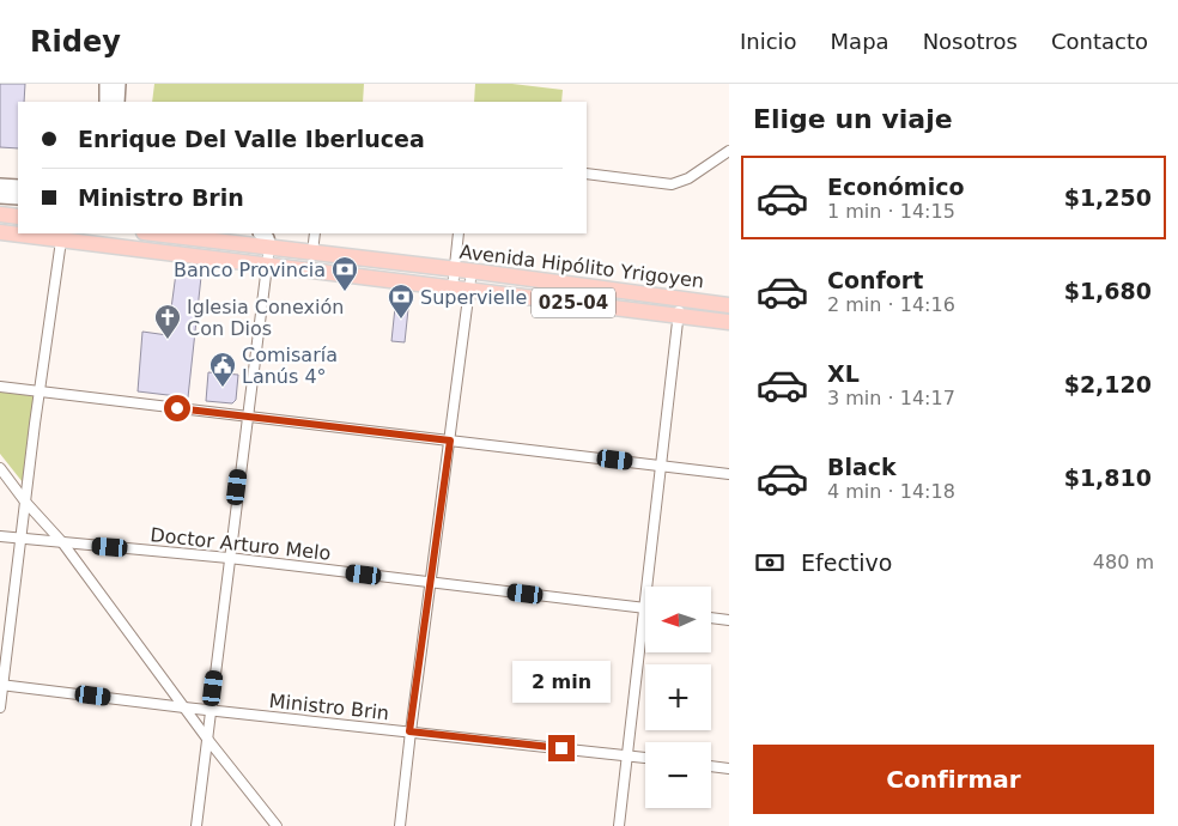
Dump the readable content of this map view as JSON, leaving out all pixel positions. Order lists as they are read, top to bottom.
{
  "streets": {
    "main road": ["Avenida Hipólito Yrigoyen", "025-04"],
    "street": ["Doctor Arturo Melo", "Ministro Brin"]
  },
  "places": {
    "bank": ["Banco Provincia", "Supervielle"],
    "church": ["Iglesia Conexión Con Dios"],
    "public building": ["Comisaría Lanús 4°"]
  },
  "north": "left",
  "page": {
    "header": "Ridey",
    "nav": [
      "Inicio",
      "Mapa",
      "Nosotros",
      "Contacto"
    ],
    "heading": "Elige un viaje",
    "banner": ["Enrique Del Valle Iberlucea", "Ministro Brin"],
    "list": [
      {
        "name": "Económico",
        "note": "1 min · 14:15",
        "value": "$1,250"
      },
      {
        "name": "Confort",
        "note": "2 min · 14:16",
        "value": "$1,680"
      },
      {
        "name": "XL",
        "note": "3 min · 14:17",
        "value": "$2,120"
      },
      {
        "name": "Black",
        "note": "4 min · 14:18",
        "value": "$1,810"
      }
    ],
    "pay": ["Efectivo", "480 m"],
    "map_buttons": ["+", "−"],
    "bubble": "2 min",
    "buttons": "Confirmar"
  }
}
